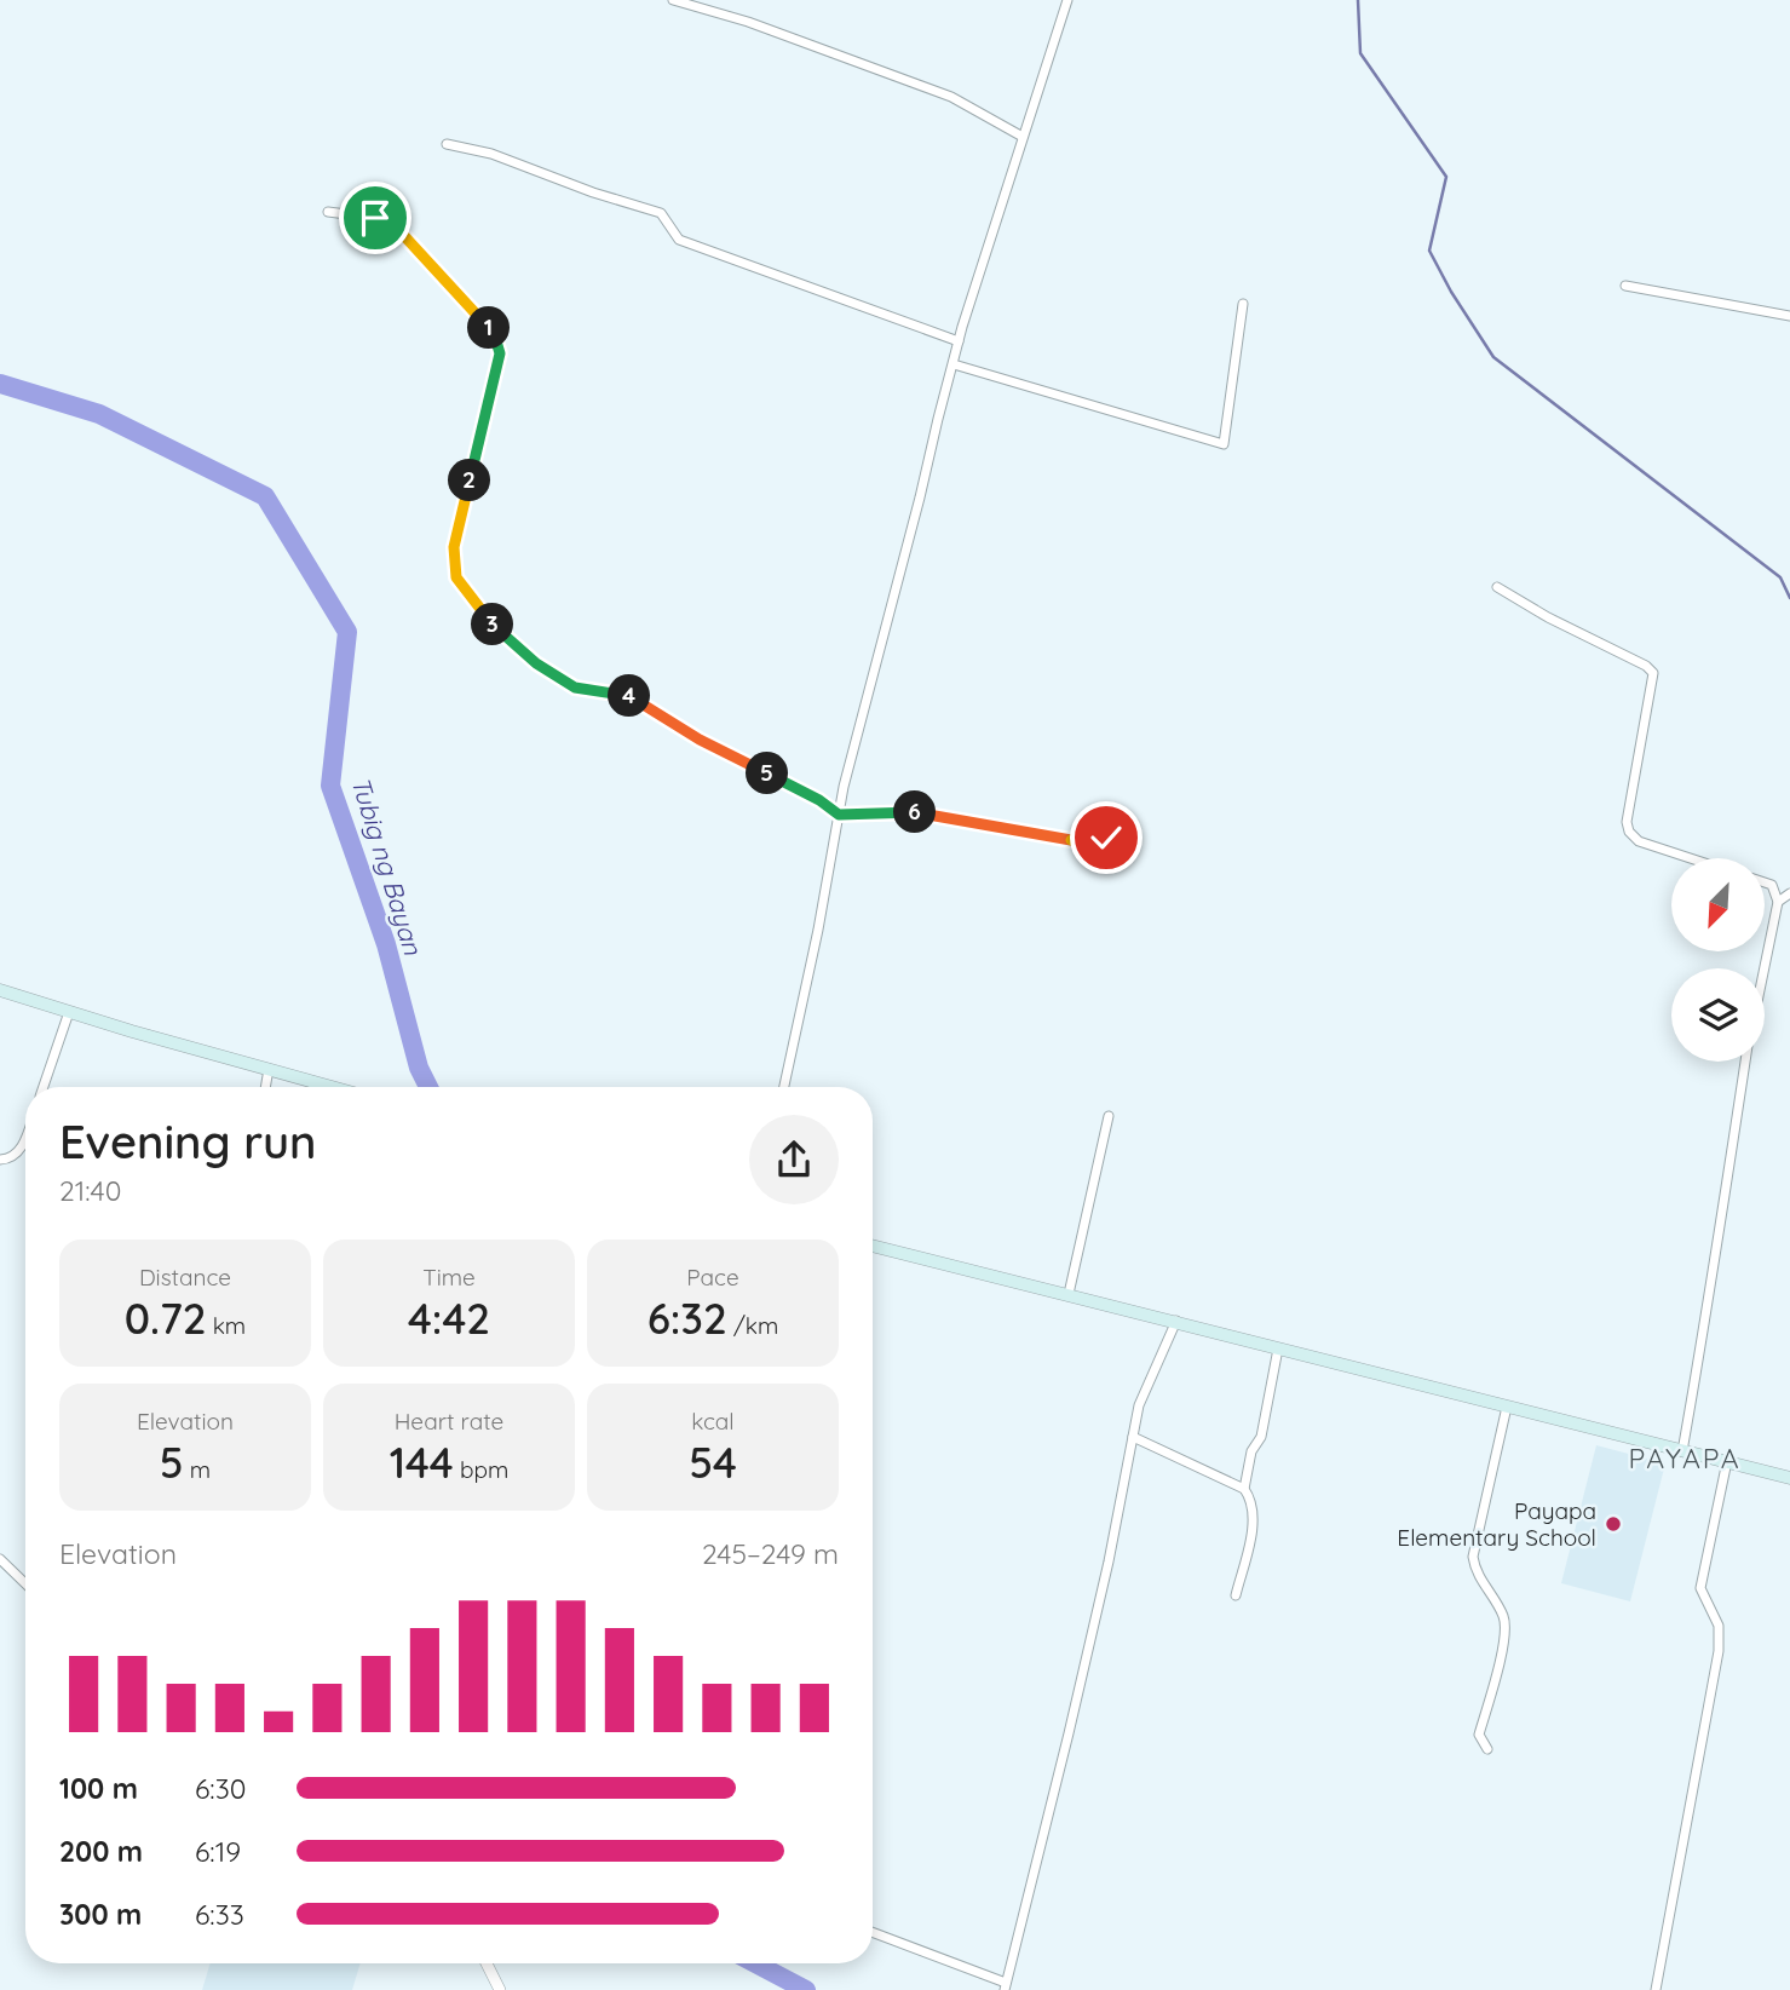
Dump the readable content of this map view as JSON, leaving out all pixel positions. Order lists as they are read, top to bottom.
{
  "districts": ["PAYAPA"],
  "water": ["Tubig ng Bayan"],
  "places": ["Payapa Elementary School"],
  "north": "bottom left",
  "page": {
    "pins": [
      "1",
      "2",
      "3",
      "4",
      "5",
      "6"
    ],
    "heading": ["Evening run", "21:40"],
    "stats": [
      ["Distance", "0.72 km"],
      ["Time", "4:42"],
      ["Pace", "6:32 /km"],
      ["Elevation", "5 m"],
      ["Heart rate", "144 bpm"],
      ["kcal", "54"]
    ],
    "chart": ["Elevation", "245–249 m"],
    "list": [
      {
        "name": "100 m",
        "note": "6:30"
      },
      {
        "name": "200 m",
        "note": "6:19"
      },
      {
        "name": "300 m",
        "note": "6:33"
      }
    ]
  }
}
